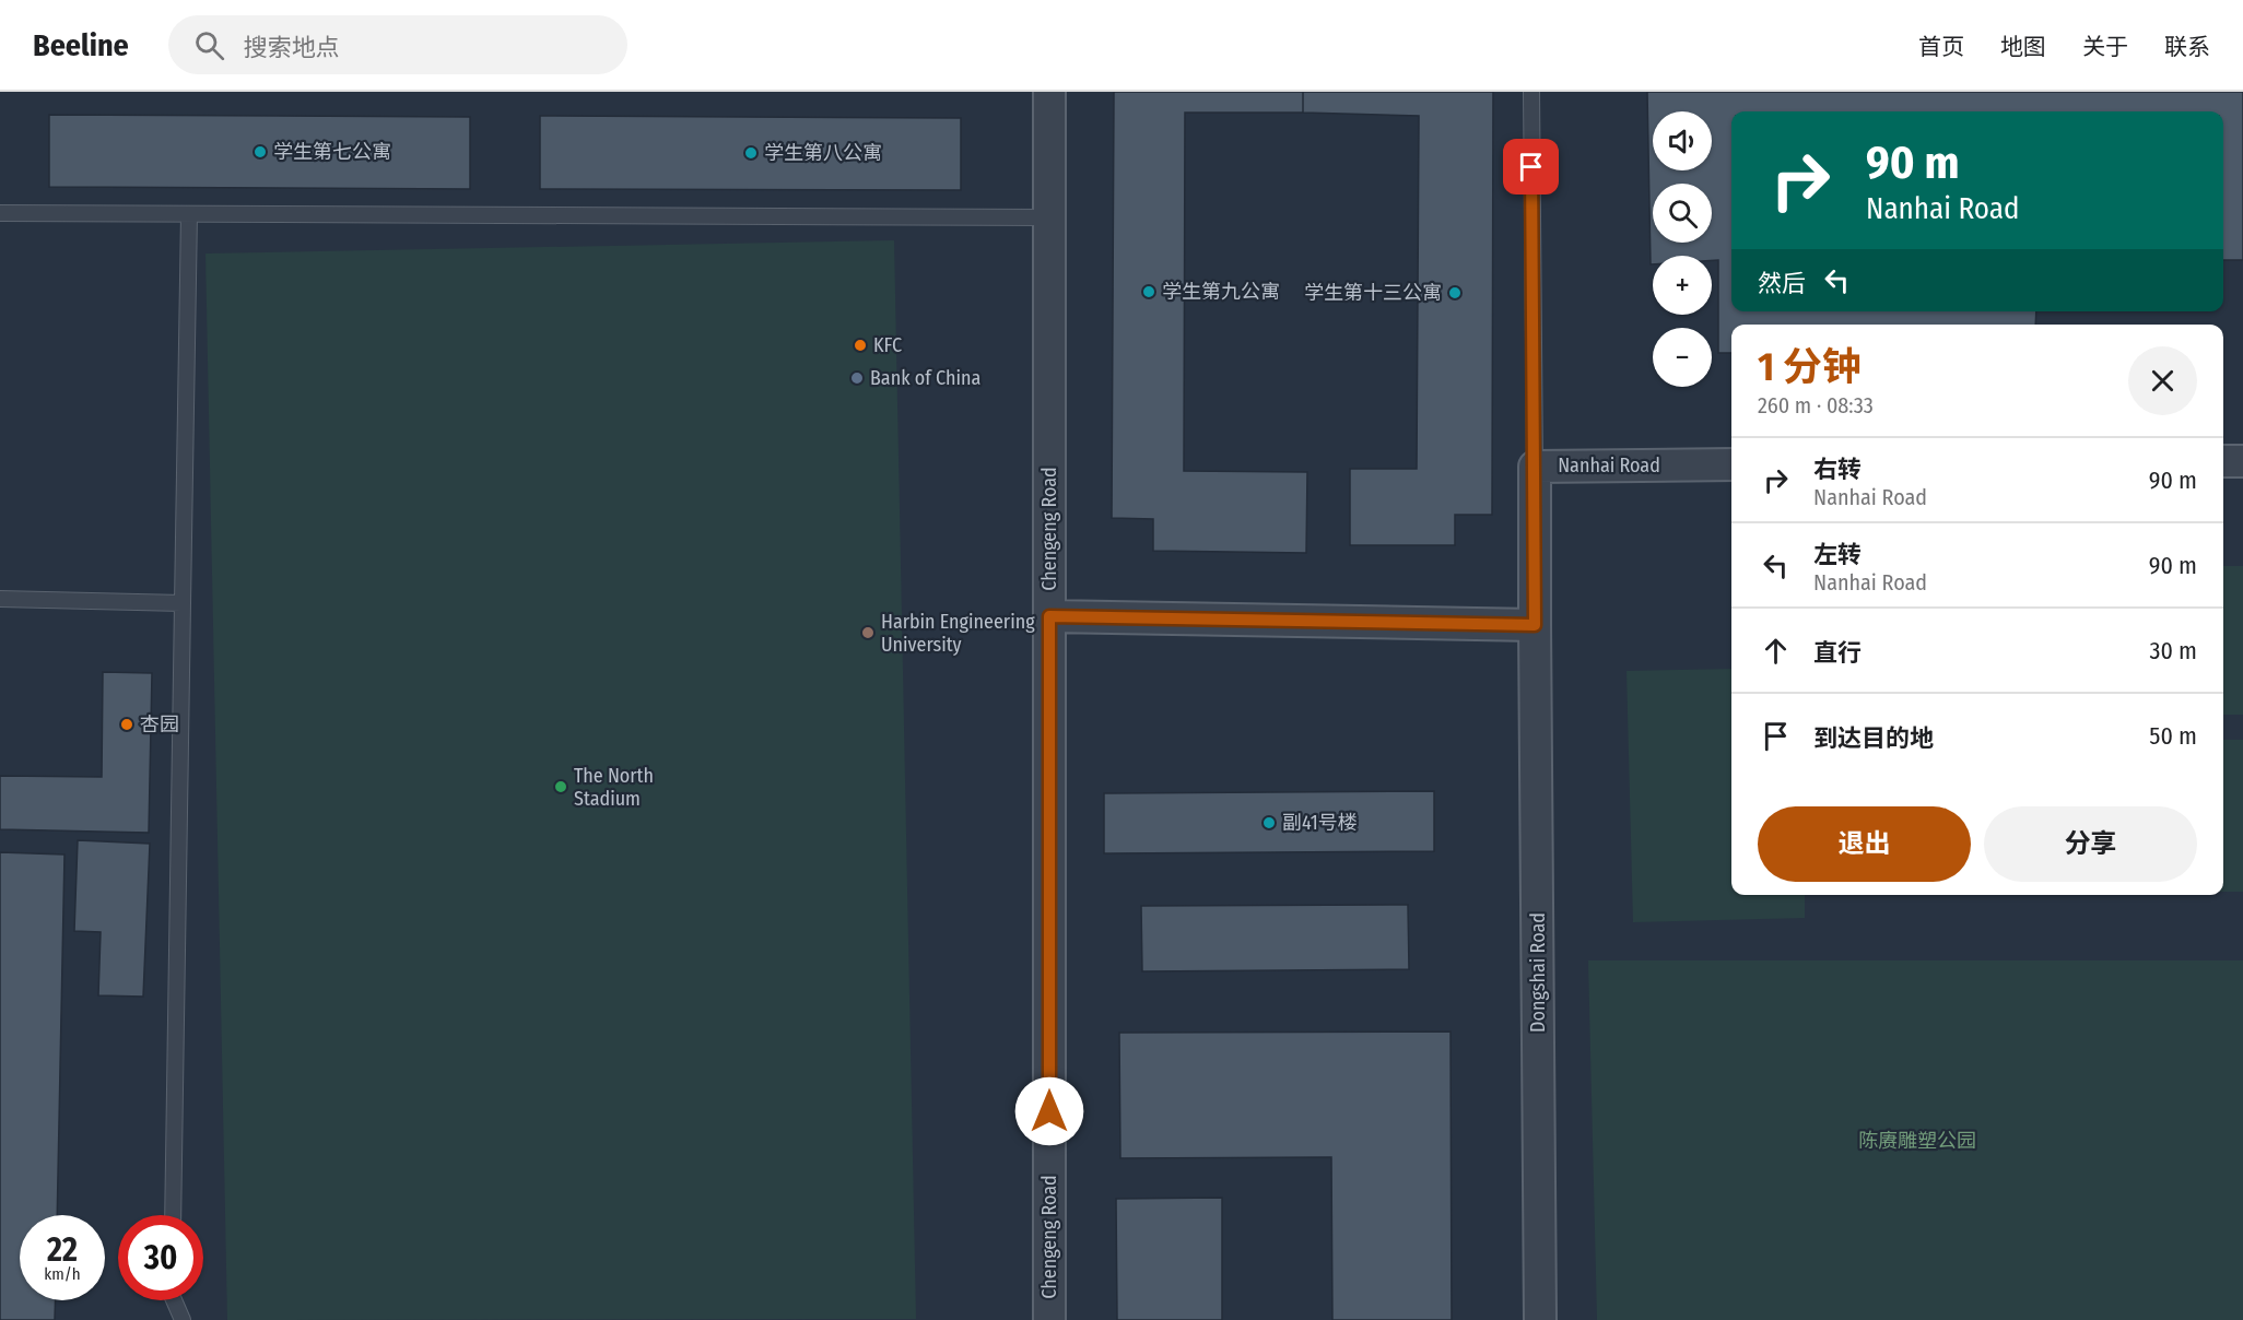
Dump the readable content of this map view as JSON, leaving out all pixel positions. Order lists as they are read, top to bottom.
{
  "streets": {
    "street": ["Nanhai Road", "Chengeng Road", "Dongshai Road"]
  },
  "crossings": [
    ["Nanhai Road", "Dongshai Road"]
  ],
  "parks": ["陈赓雕塑公园"],
  "places": [
    "学生第七公寓",
    "学生第八公寓",
    "学生第九公寓",
    "学生第十三公寓",
    "KFC",
    "Bank of China",
    "Harbin Engineering University",
    "杏园",
    "The North Stadium",
    "副41号楼"
  ],
  "page": {
    "header": "Beeline",
    "search": "搜索地点",
    "nav": [
      "首页",
      "地图",
      "关于",
      "联系"
    ],
    "map_buttons": ["+", "−"],
    "turn": ["90 m", "Nanhai Road"],
    "then": "然后",
    "heading": ["1 分钟", "260 m · 08:33"],
    "list": [
      {
        "name": "右转",
        "note": "Nanhai Road",
        "value": "90 m"
      },
      {
        "name": "左转",
        "note": "Nanhai Road",
        "value": "90 m"
      },
      {
        "name": "直行",
        "value": "30 m"
      },
      {
        "name": "到达目的地",
        "value": "50 m"
      }
    ],
    "buttons": ["退出", "分享"],
    "speed": "22 km/h",
    "limit": "30"
  }
}
